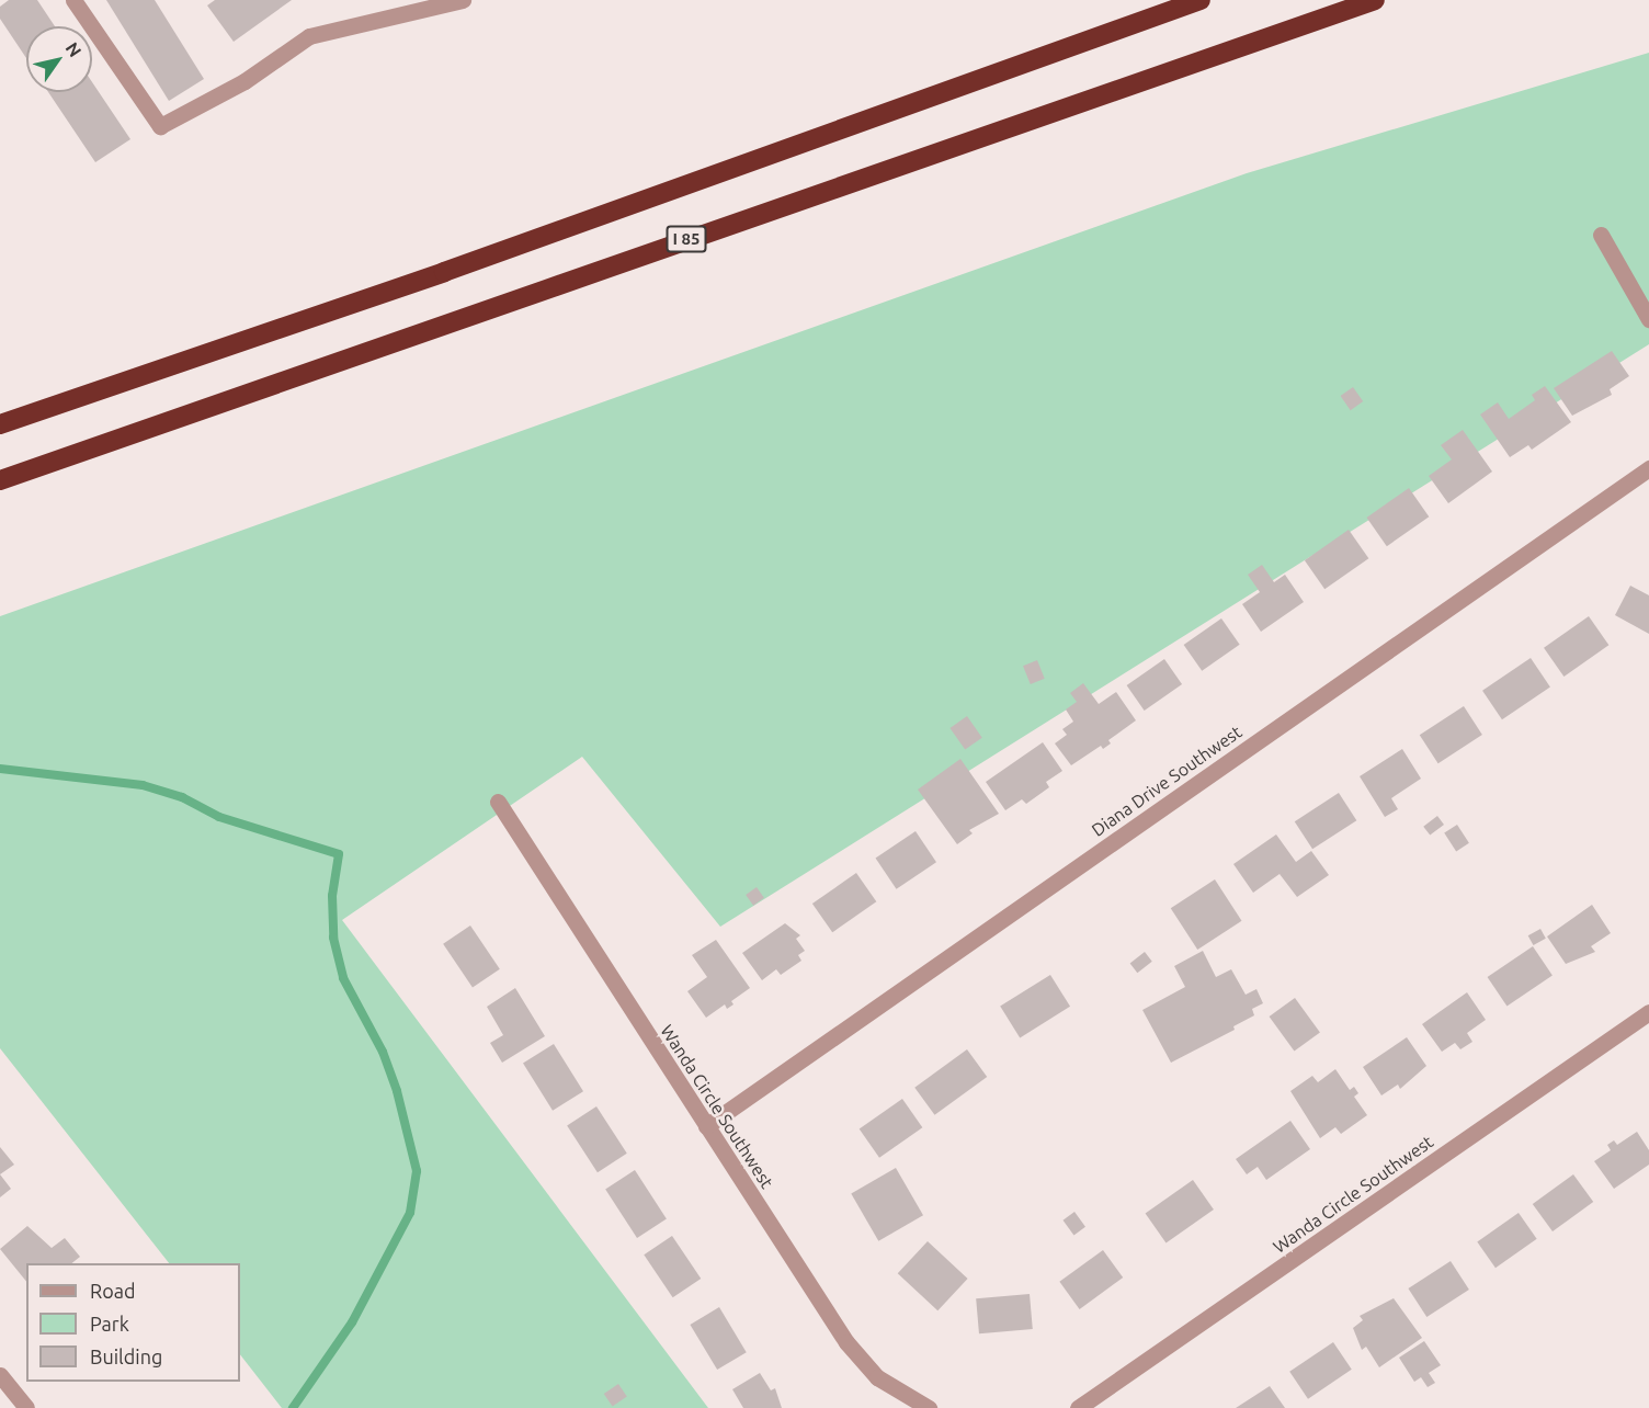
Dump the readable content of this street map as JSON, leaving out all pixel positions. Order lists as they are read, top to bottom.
{
  "streets": {
    "highway": ["I 85"],
    "street": ["Diana Drive Southwest", "Wanda Circle Southwest"]
  },
  "crossings": [
    ["Diana Drive Southwest", "Wanda Circle Southwest"]
  ],
  "legend": ["Road", "Park", "Building"],
  "north": "top right"
}
